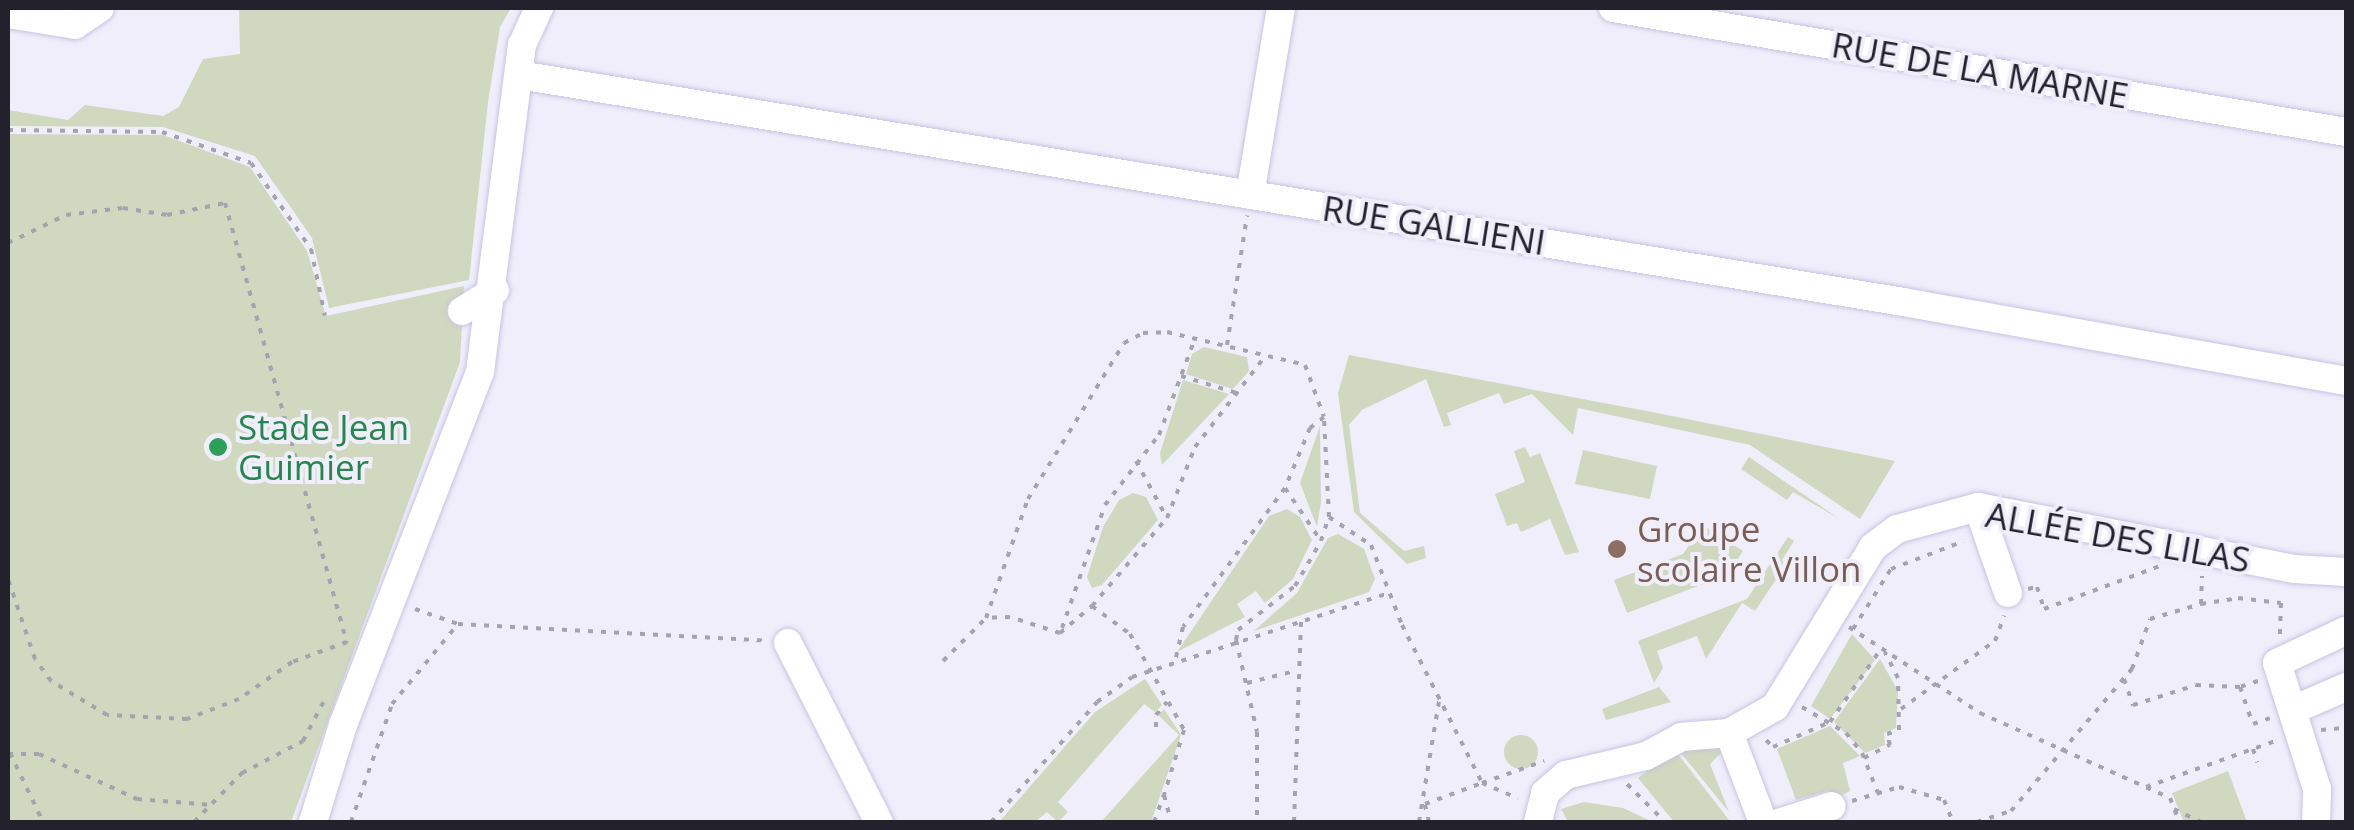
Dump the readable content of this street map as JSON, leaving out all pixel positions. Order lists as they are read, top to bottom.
{
  "streets": {
    "street": ["RUE DE LA MARNE", "RUE GALLIENI", "ALLÉE DES LILAS"]
  },
  "places": ["Stade Jean Guimier", "Groupe scolaire Villon"]
}
